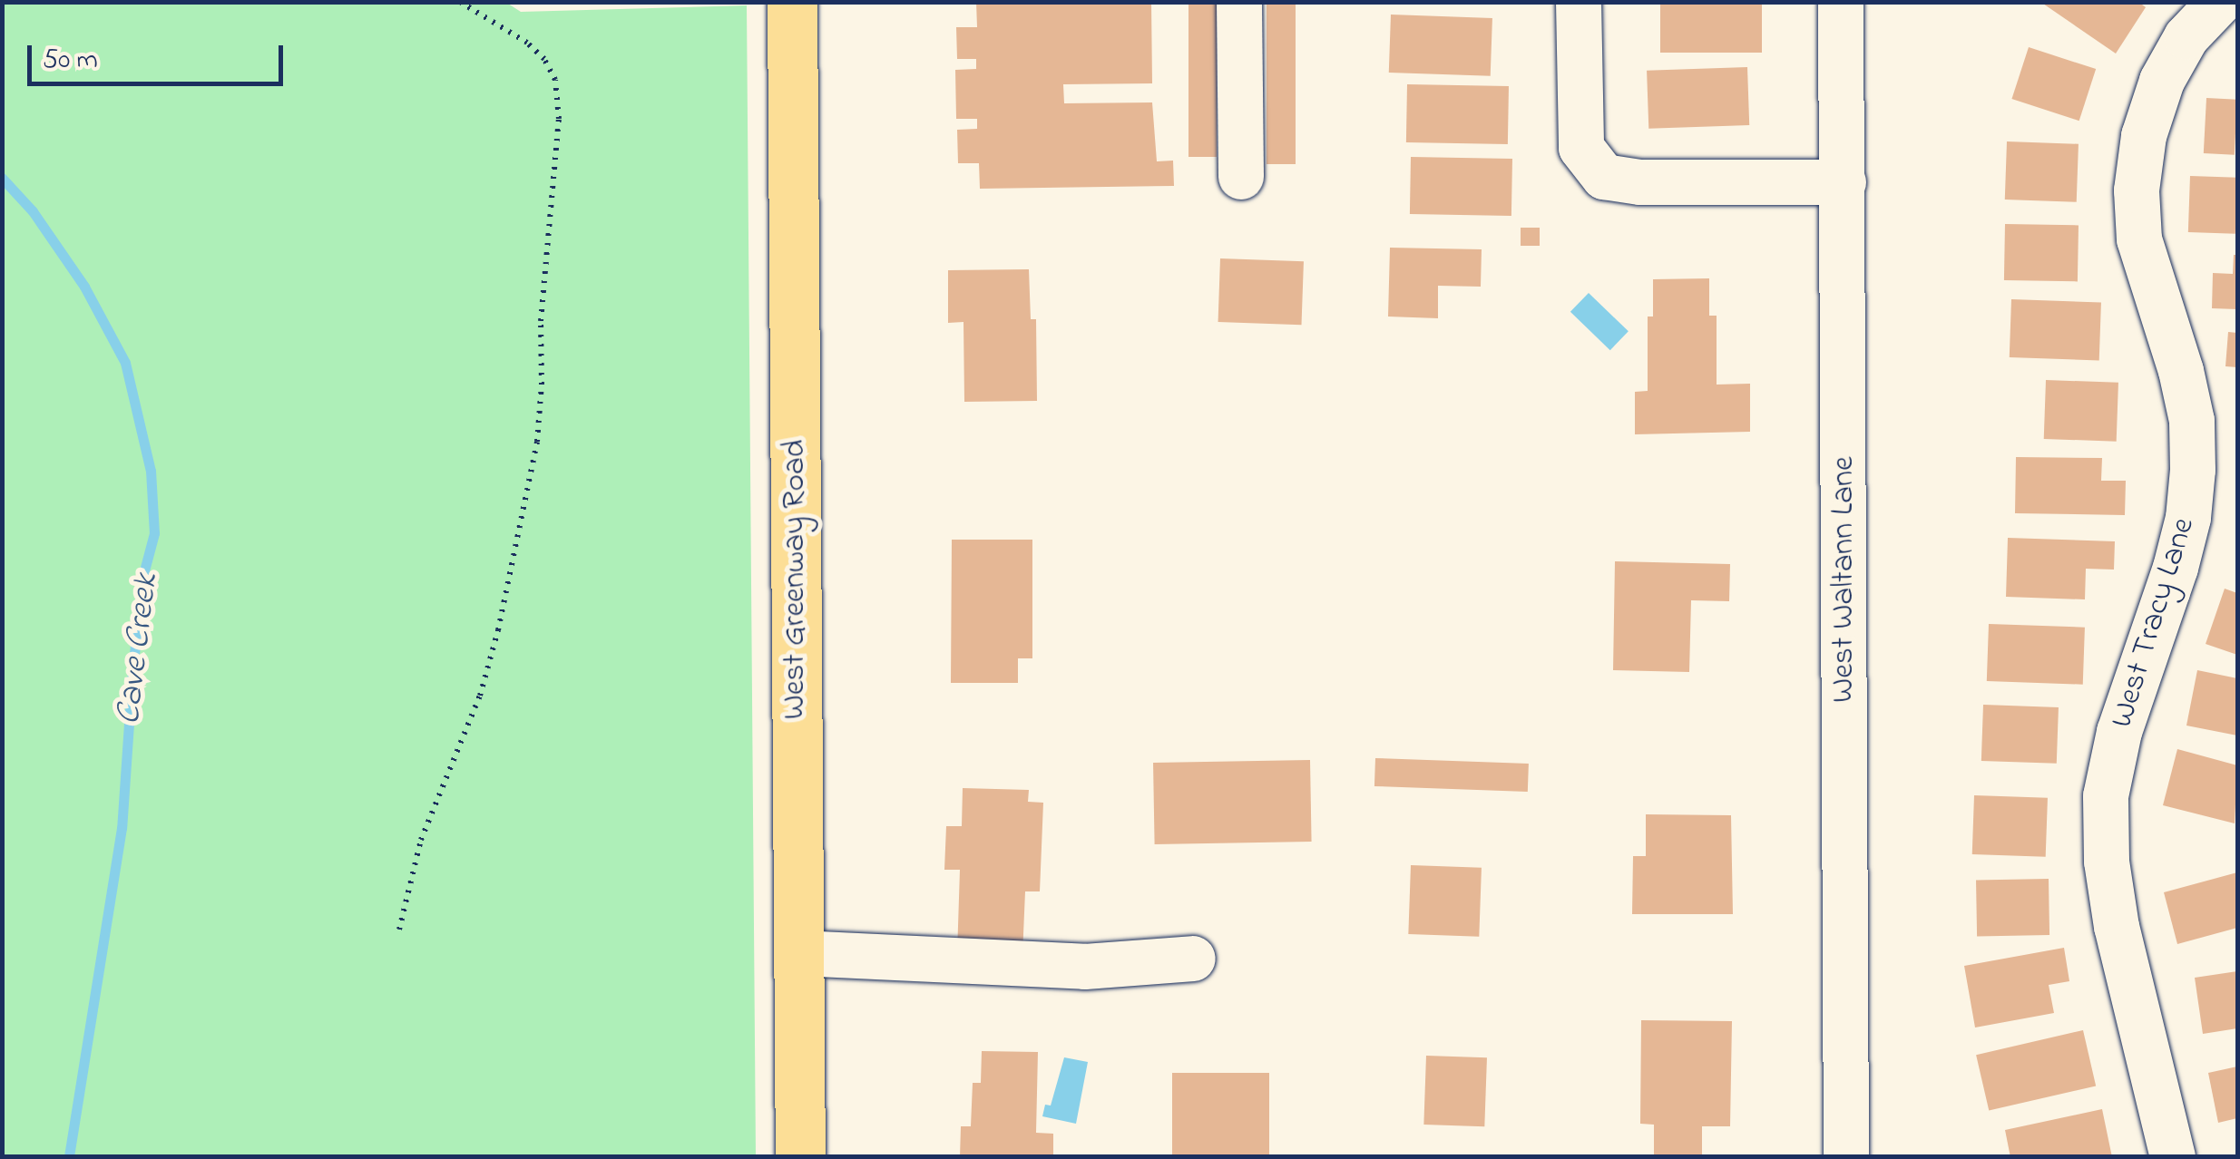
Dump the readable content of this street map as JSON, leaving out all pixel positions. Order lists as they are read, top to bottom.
{
  "streets": {
    "main road": ["West Greenway Road"],
    "street": ["West Waltann Lane", "West Tracy Lane"]
  },
  "water": ["Cave Creek"],
  "scale_bar": "50 m"
}
